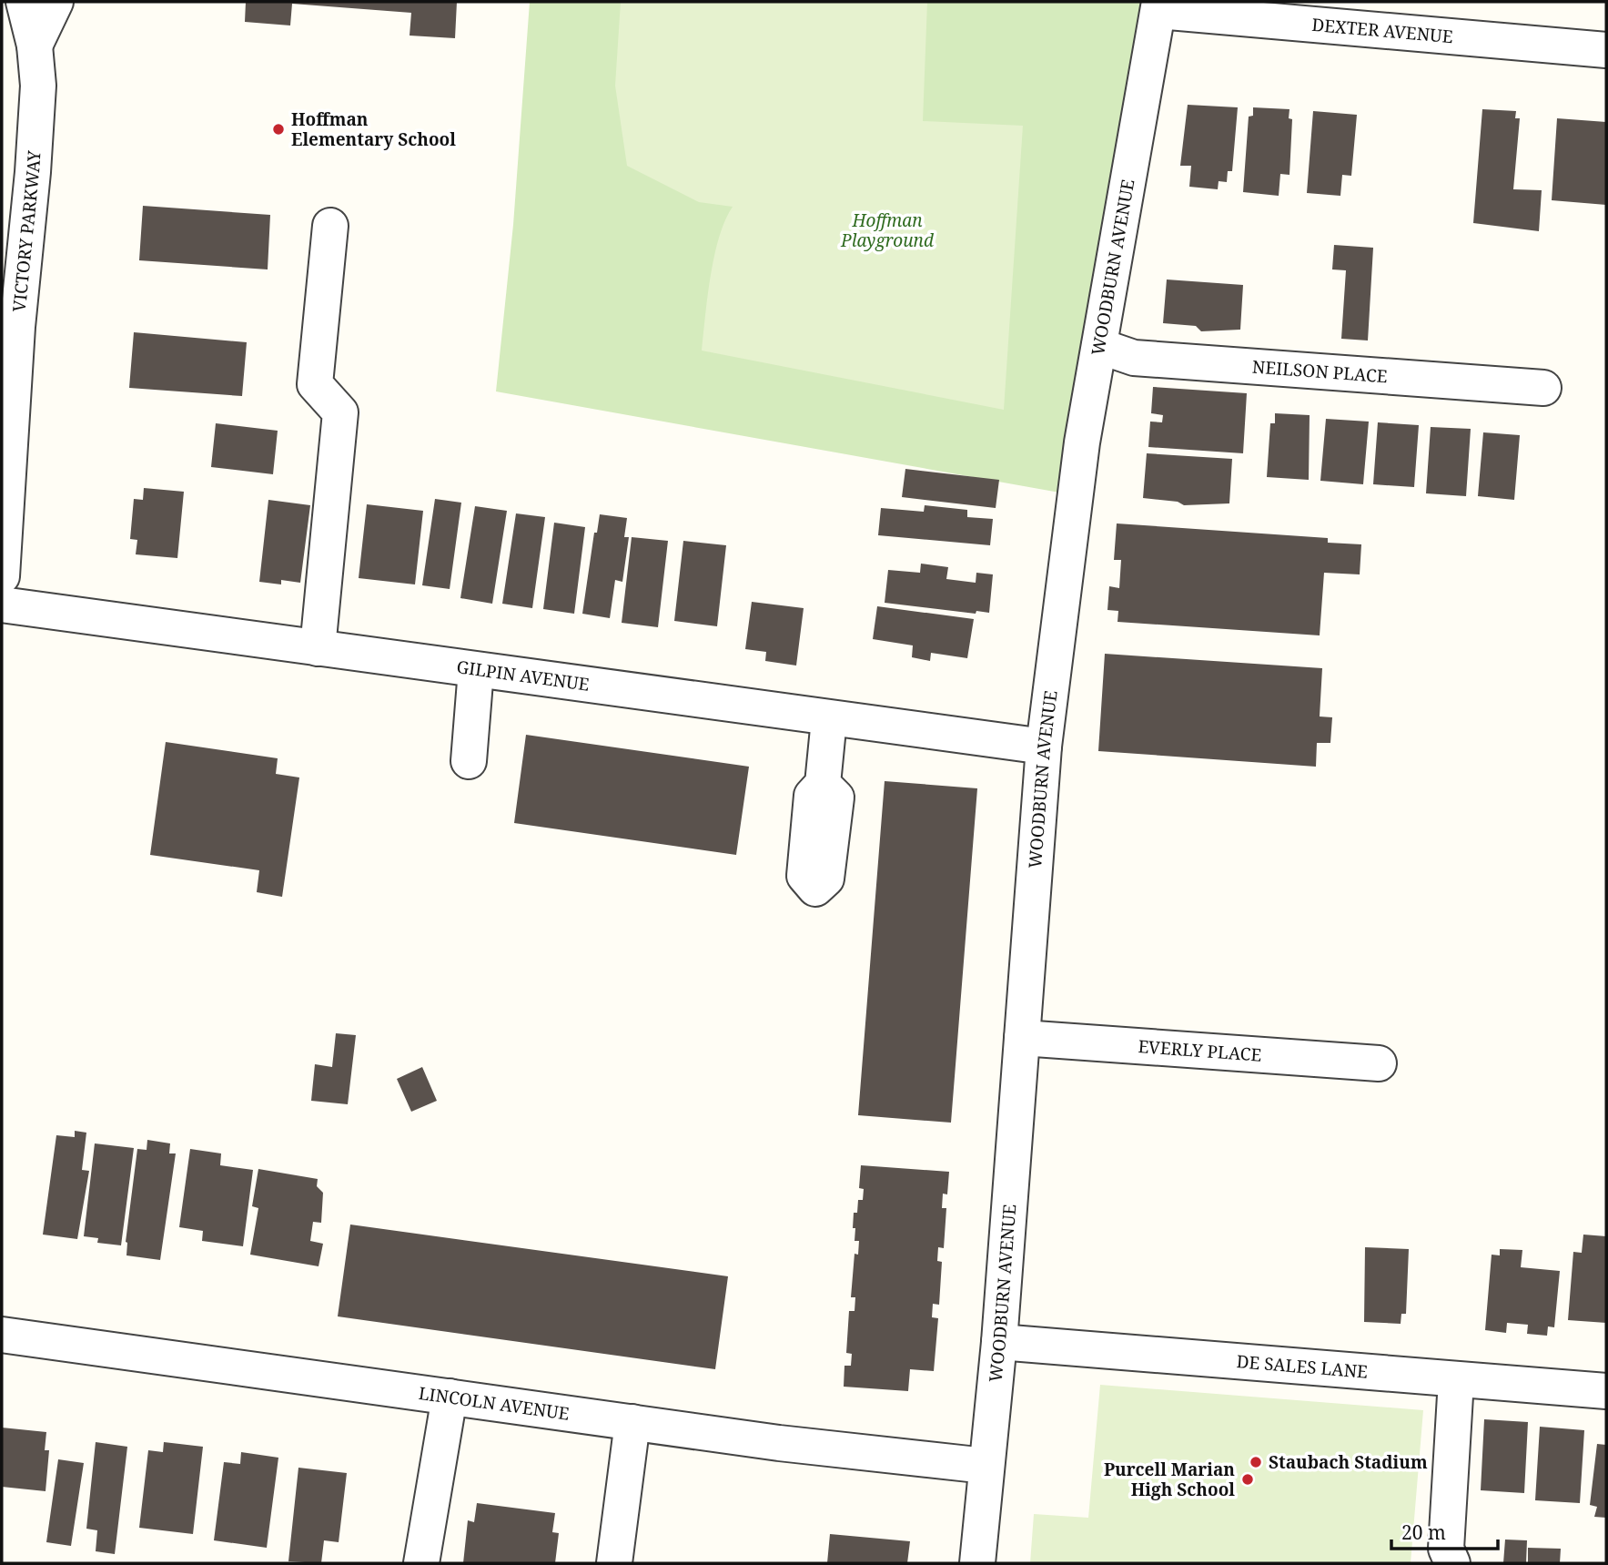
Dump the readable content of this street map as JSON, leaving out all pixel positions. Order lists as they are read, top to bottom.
{
  "streets": {
    "street": [
      "DEXTER AVENUE",
      "VICTORY PARKWAY",
      "WOODBURN AVENUE",
      "NEILSON PLACE",
      "GILPIN AVENUE",
      "EVERLY PLACE",
      "DE SALES LANE",
      "LINCOLN AVENUE"
    ]
  },
  "crossings": [
    ["DEXTER AVENUE", "WOODBURN AVENUE"],
    ["WOODBURN AVENUE", "NEILSON PLACE"],
    ["WOODBURN AVENUE", "GILPIN AVENUE"],
    ["WOODBURN AVENUE", "EVERLY PLACE"],
    ["WOODBURN AVENUE", "DE SALES LANE"],
    ["WOODBURN AVENUE", "LINCOLN AVENUE"]
  ],
  "parks": ["Hoffman Playground"],
  "places": ["Hoffman Elementary School", "Staubach Stadium", "Purcell Marian High School"],
  "scale_bar": "20 m"
}
